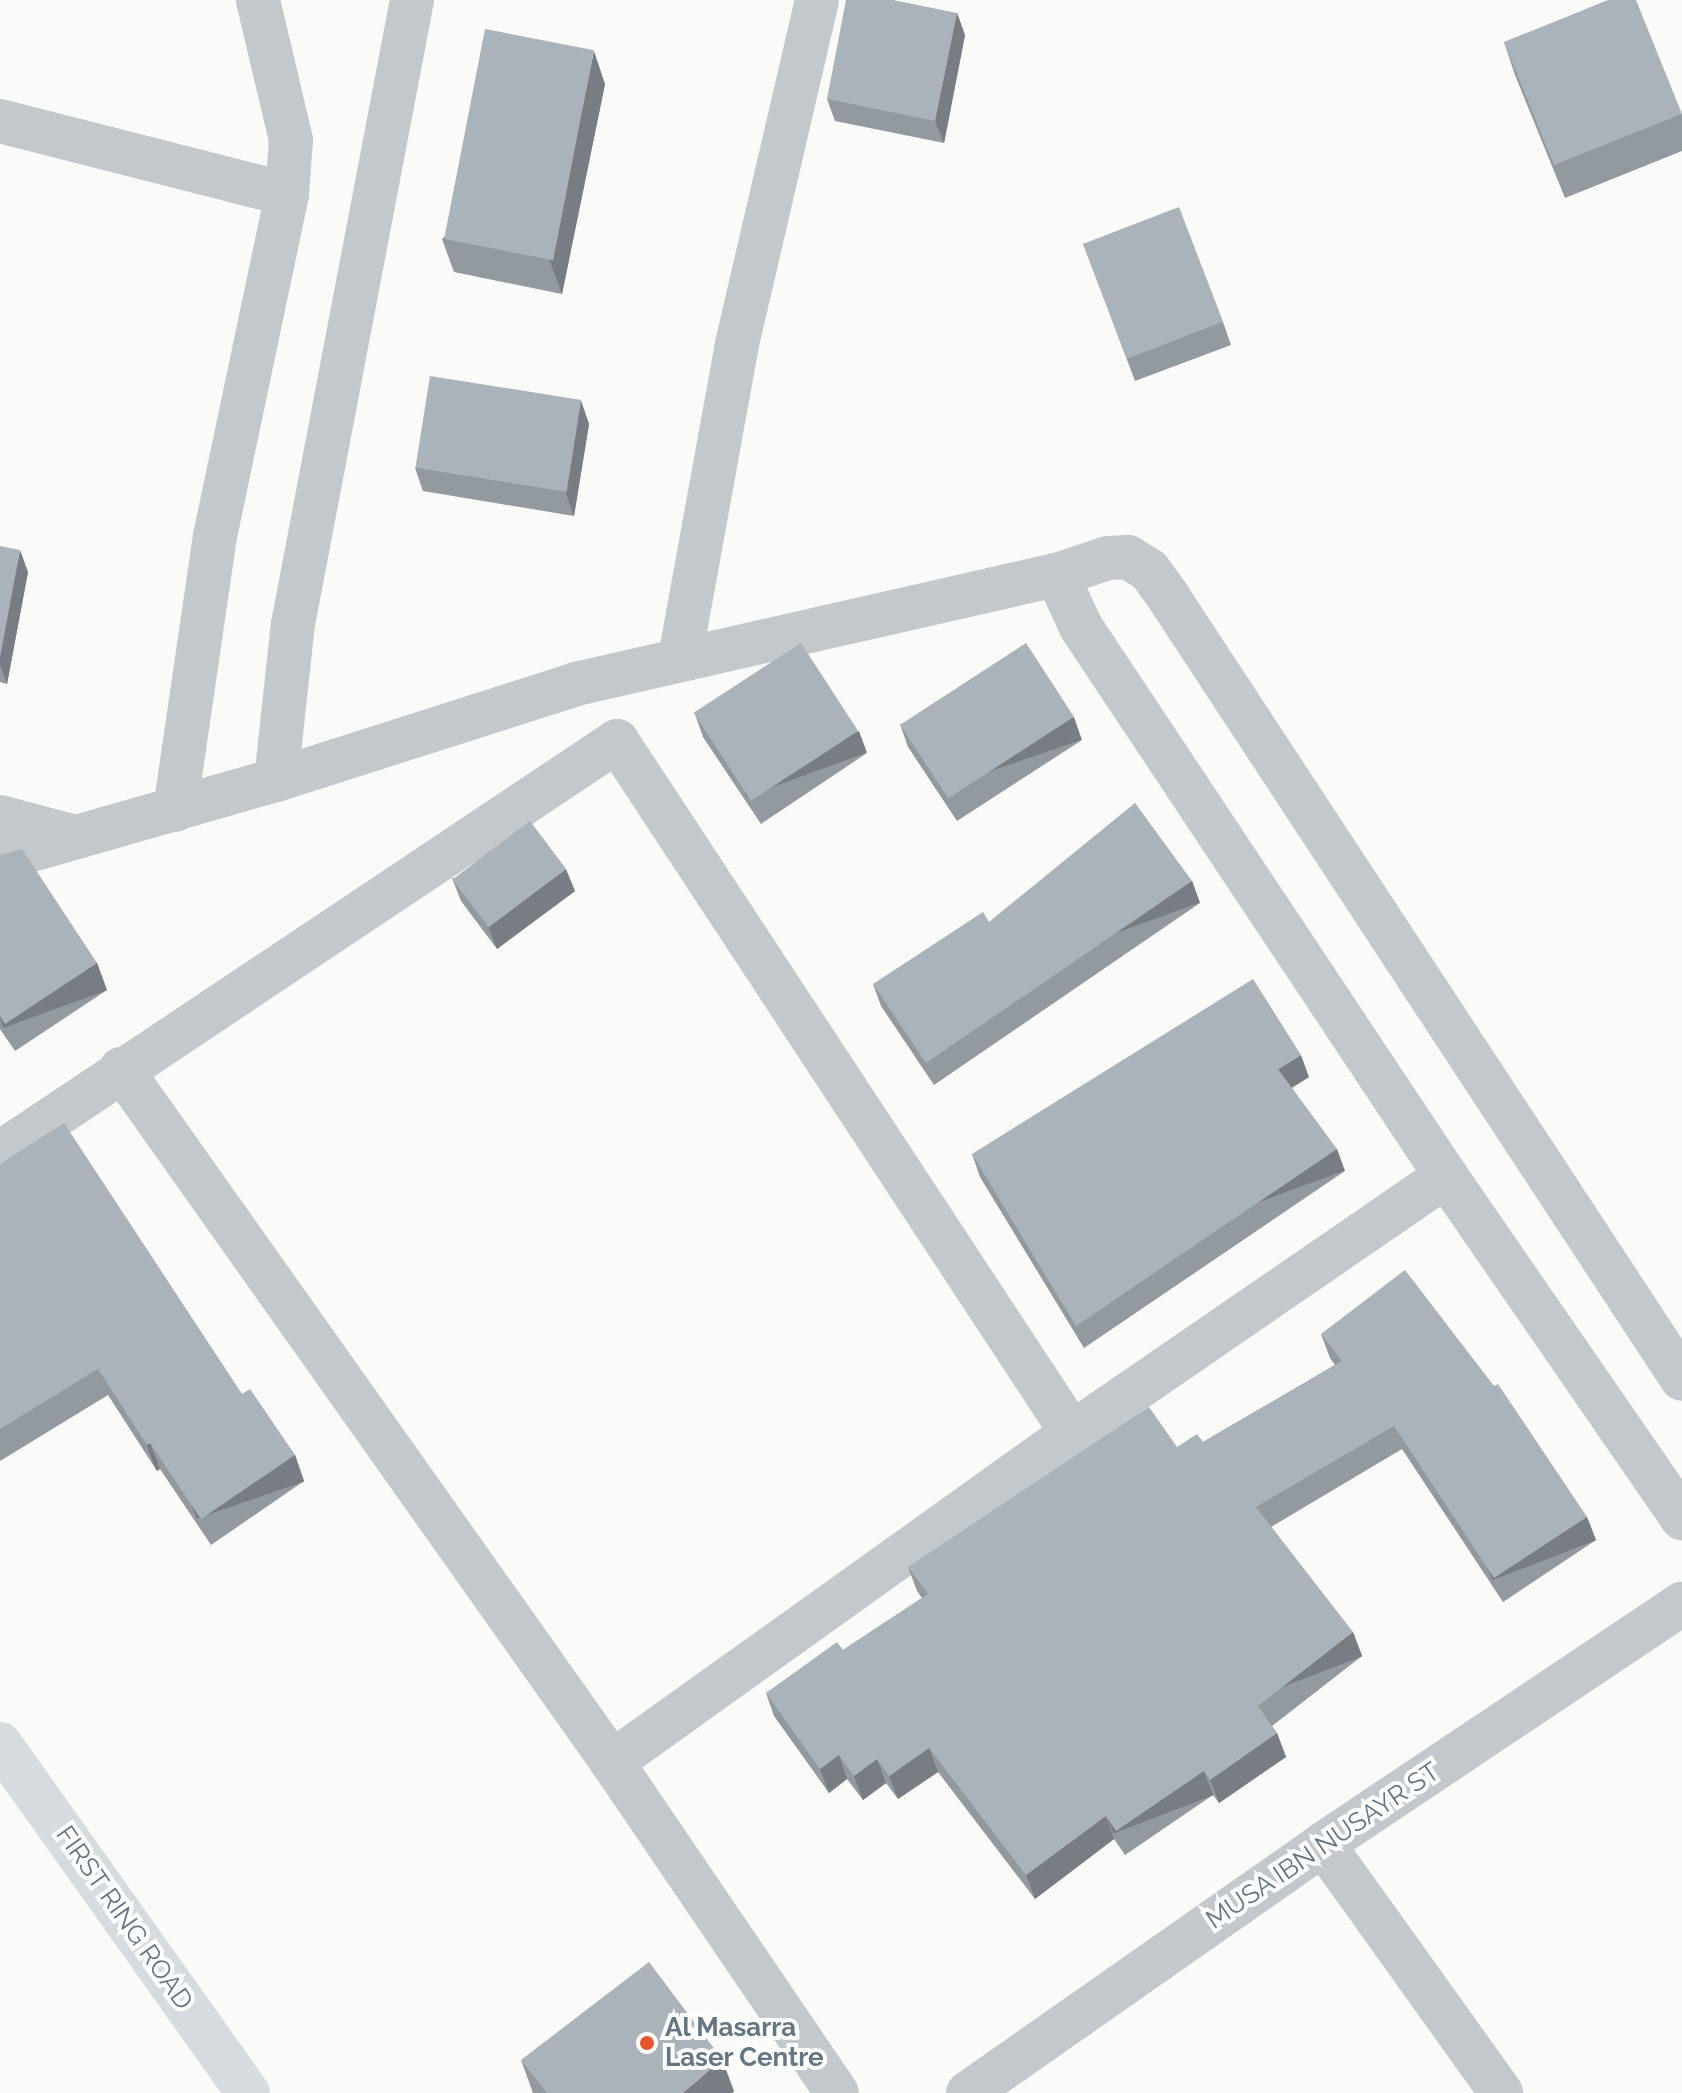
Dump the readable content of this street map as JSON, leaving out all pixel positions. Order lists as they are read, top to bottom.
{
  "streets": {
    "main road": ["FIRST RING ROAD"],
    "street": ["MUSA IBN NUSAYR ST"]
  },
  "places": ["Al Masarra Laser Centre"]
}
